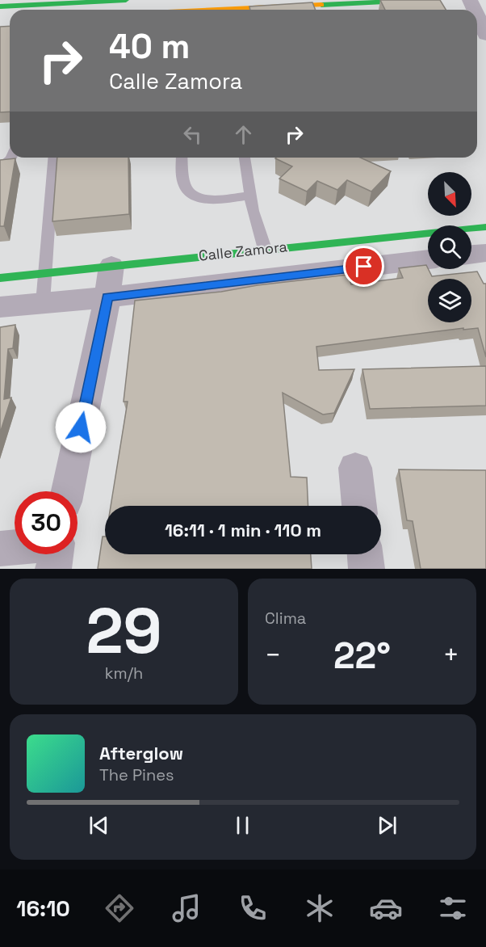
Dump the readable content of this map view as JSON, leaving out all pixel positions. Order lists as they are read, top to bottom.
{
  "streets": {
    "street": ["Calle Zamora"]
  },
  "north": "bottom right",
  "page": {
    "turn": ["40 m", "Calle Zamora"],
    "limit": "30",
    "trip": "16:11 · 1 min · 110 m",
    "tile": [
      ["29", "km/h"],
      "Clima"
    ],
    "heat": ["−", "22°", "+"],
    "song": ["Afterglow", "The Pines"],
    "tabs": "16:10"
  }
}
